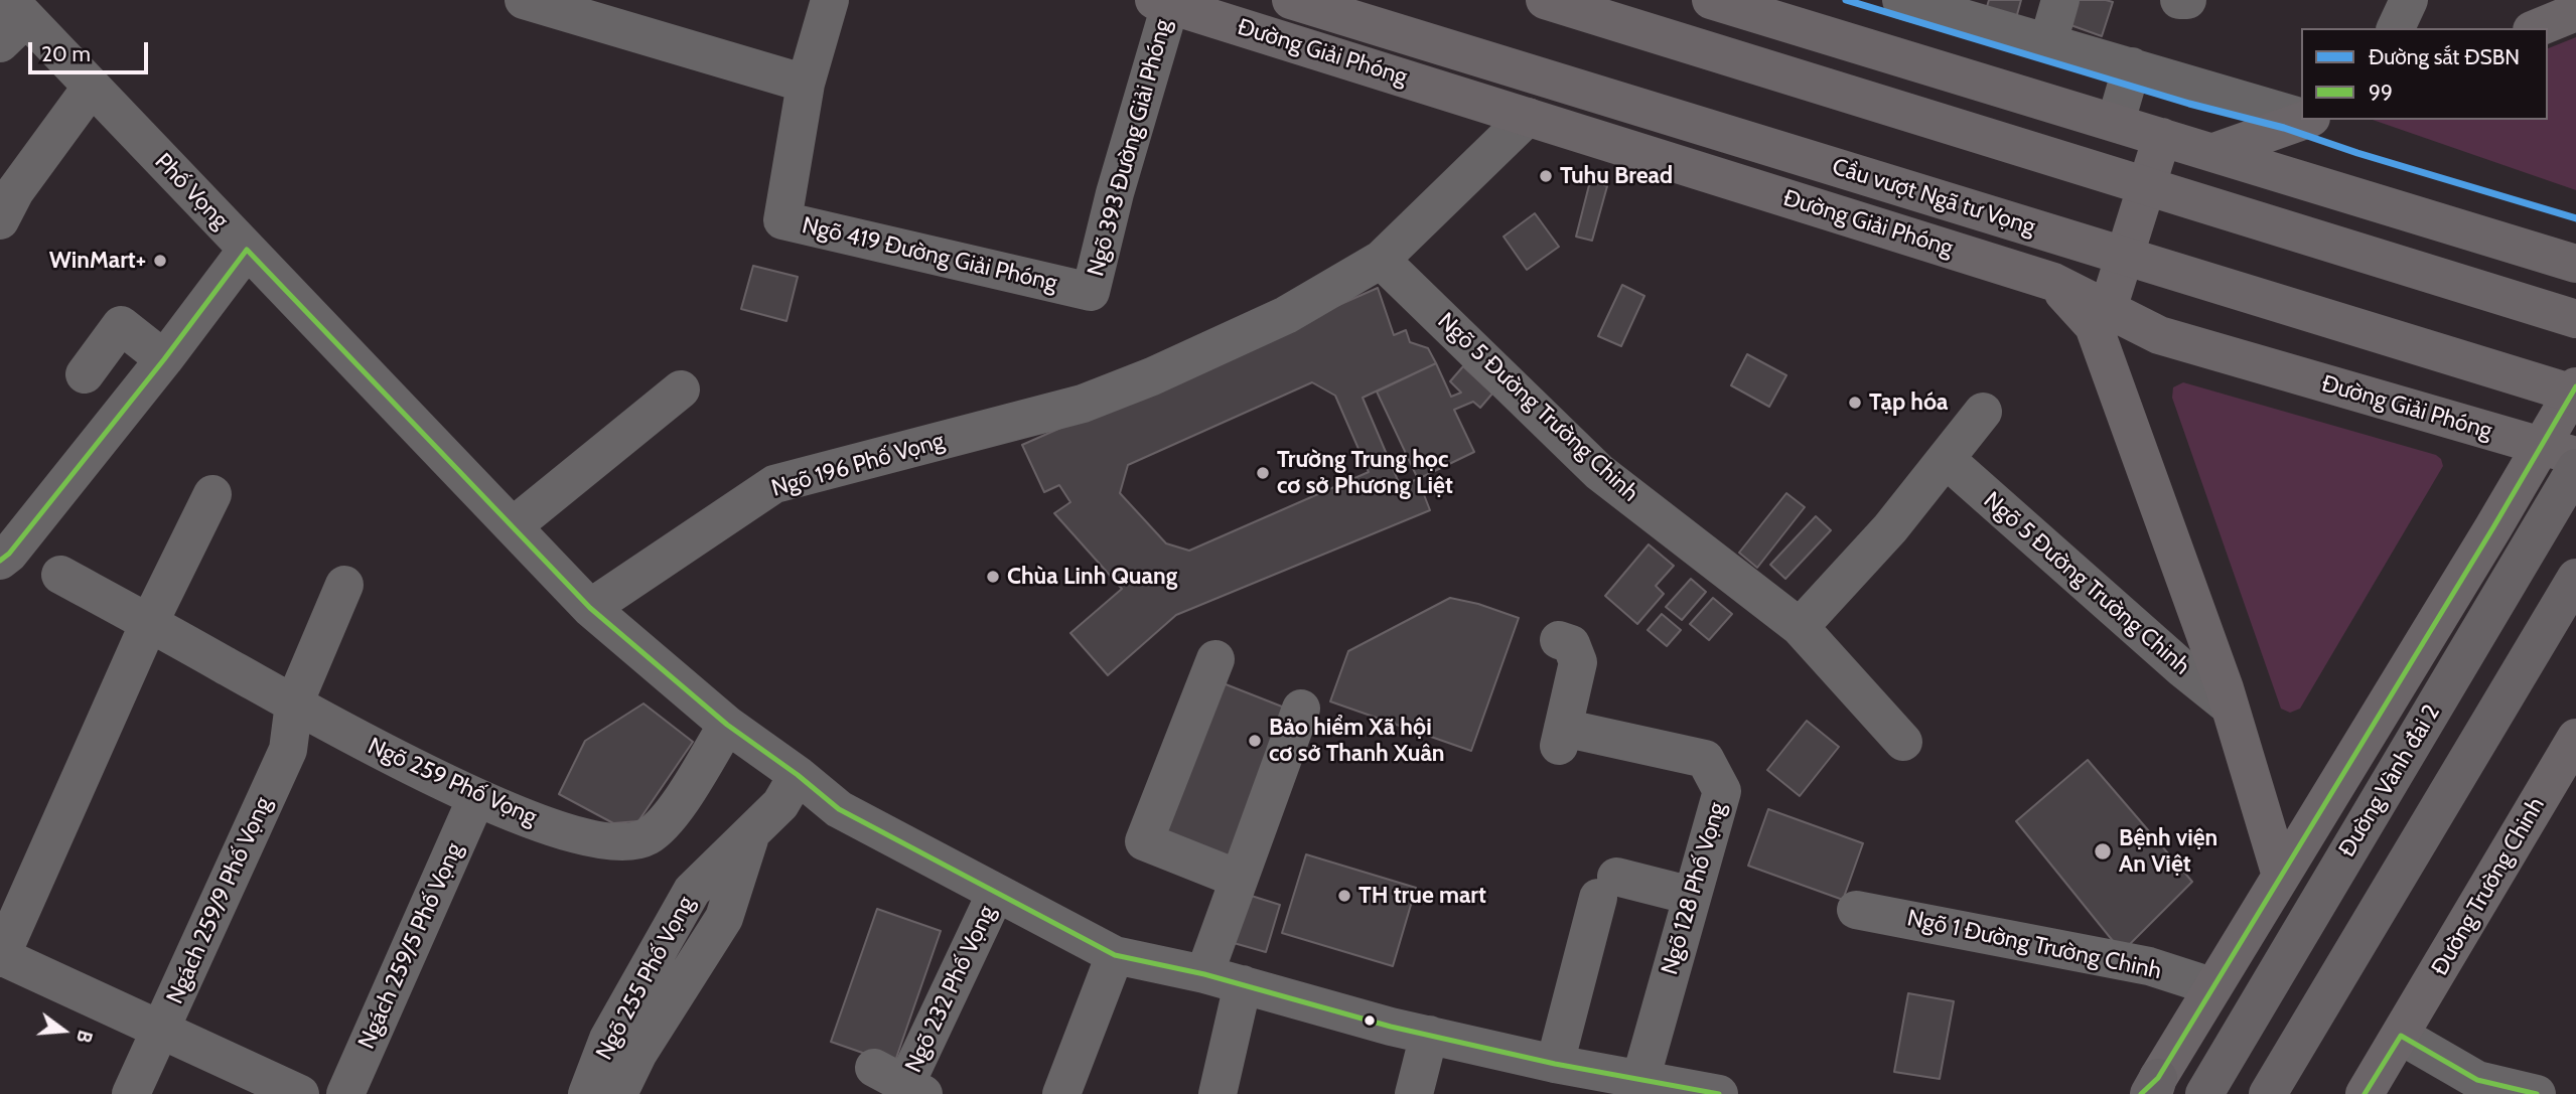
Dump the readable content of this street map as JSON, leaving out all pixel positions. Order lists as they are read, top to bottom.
{
  "streets": {
    "highway": ["Đường Vành đai 2"],
    "main road": ["Đường Giải Phóng", "Cầu vượt Ngã tư Vọng", "Đường Trường Chinh"],
    "street": [
      "Ngõ 393 Đường Giải Phóng",
      "Phố Vọng",
      "Ngõ 419 Đường Giải Phóng",
      "Ngõ 5 Đường Trường Chinh",
      "Ngõ 196 Phố Vọng",
      "Ngõ 259 Phố Vọng",
      "Ngõ 128 Phố Vọng",
      "Ngách 259/9 Phố Vọng",
      "Ngõ 1 Đường Trường Chinh",
      "Ngách 259/5 Phố Vọng",
      "Ngõ 255 Phố Vọng",
      "Ngõ 232 Phố Vọng"
    ]
  },
  "crossings": [
    ["Đường Giải Phóng", "Ngõ 393 Đường Giải Phóng"],
    ["Đường Giải Phóng", "Ngõ 196 Phố Vọng"],
    ["Ngõ 393 Đường Giải Phóng", "Ngõ 419 Đường Giải Phóng"],
    ["Phố Vọng", "Ngõ 196 Phố Vọng"],
    ["Phố Vọng", "Ngõ 259 Phố Vọng"],
    ["Phố Vọng", "Ngõ 128 Phố Vọng"],
    ["Phố Vọng", "Ngõ 255 Phố Vọng"],
    ["Phố Vọng", "Ngõ 232 Phố Vọng"],
    ["Ngõ 5 Đường Trường Chinh", "Ngõ 196 Phố Vọng"],
    ["Ngõ 259 Phố Vọng", "Ngách 259/9 Phố Vọng"],
    ["Ngõ 259 Phố Vọng", "Ngách 259/5 Phố Vọng"]
  ],
  "places": [
    "Tuhu Bread",
    "WinMart+",
    "Tạp hóa",
    "Trường Trung học cơ sở Phương Liệt",
    "Chùa Linh Quang",
    "Bảo hiểm Xã hội cơ sở Thanh Xuân",
    "Bệnh viện An Việt",
    "TH true mart"
  ],
  "lines": ["rail line ĐSBN", "transit line 99"],
  "legend": ["Đường sắt ĐSBN", "99"],
  "scale_bar": "20 m",
  "north": "right"
}
